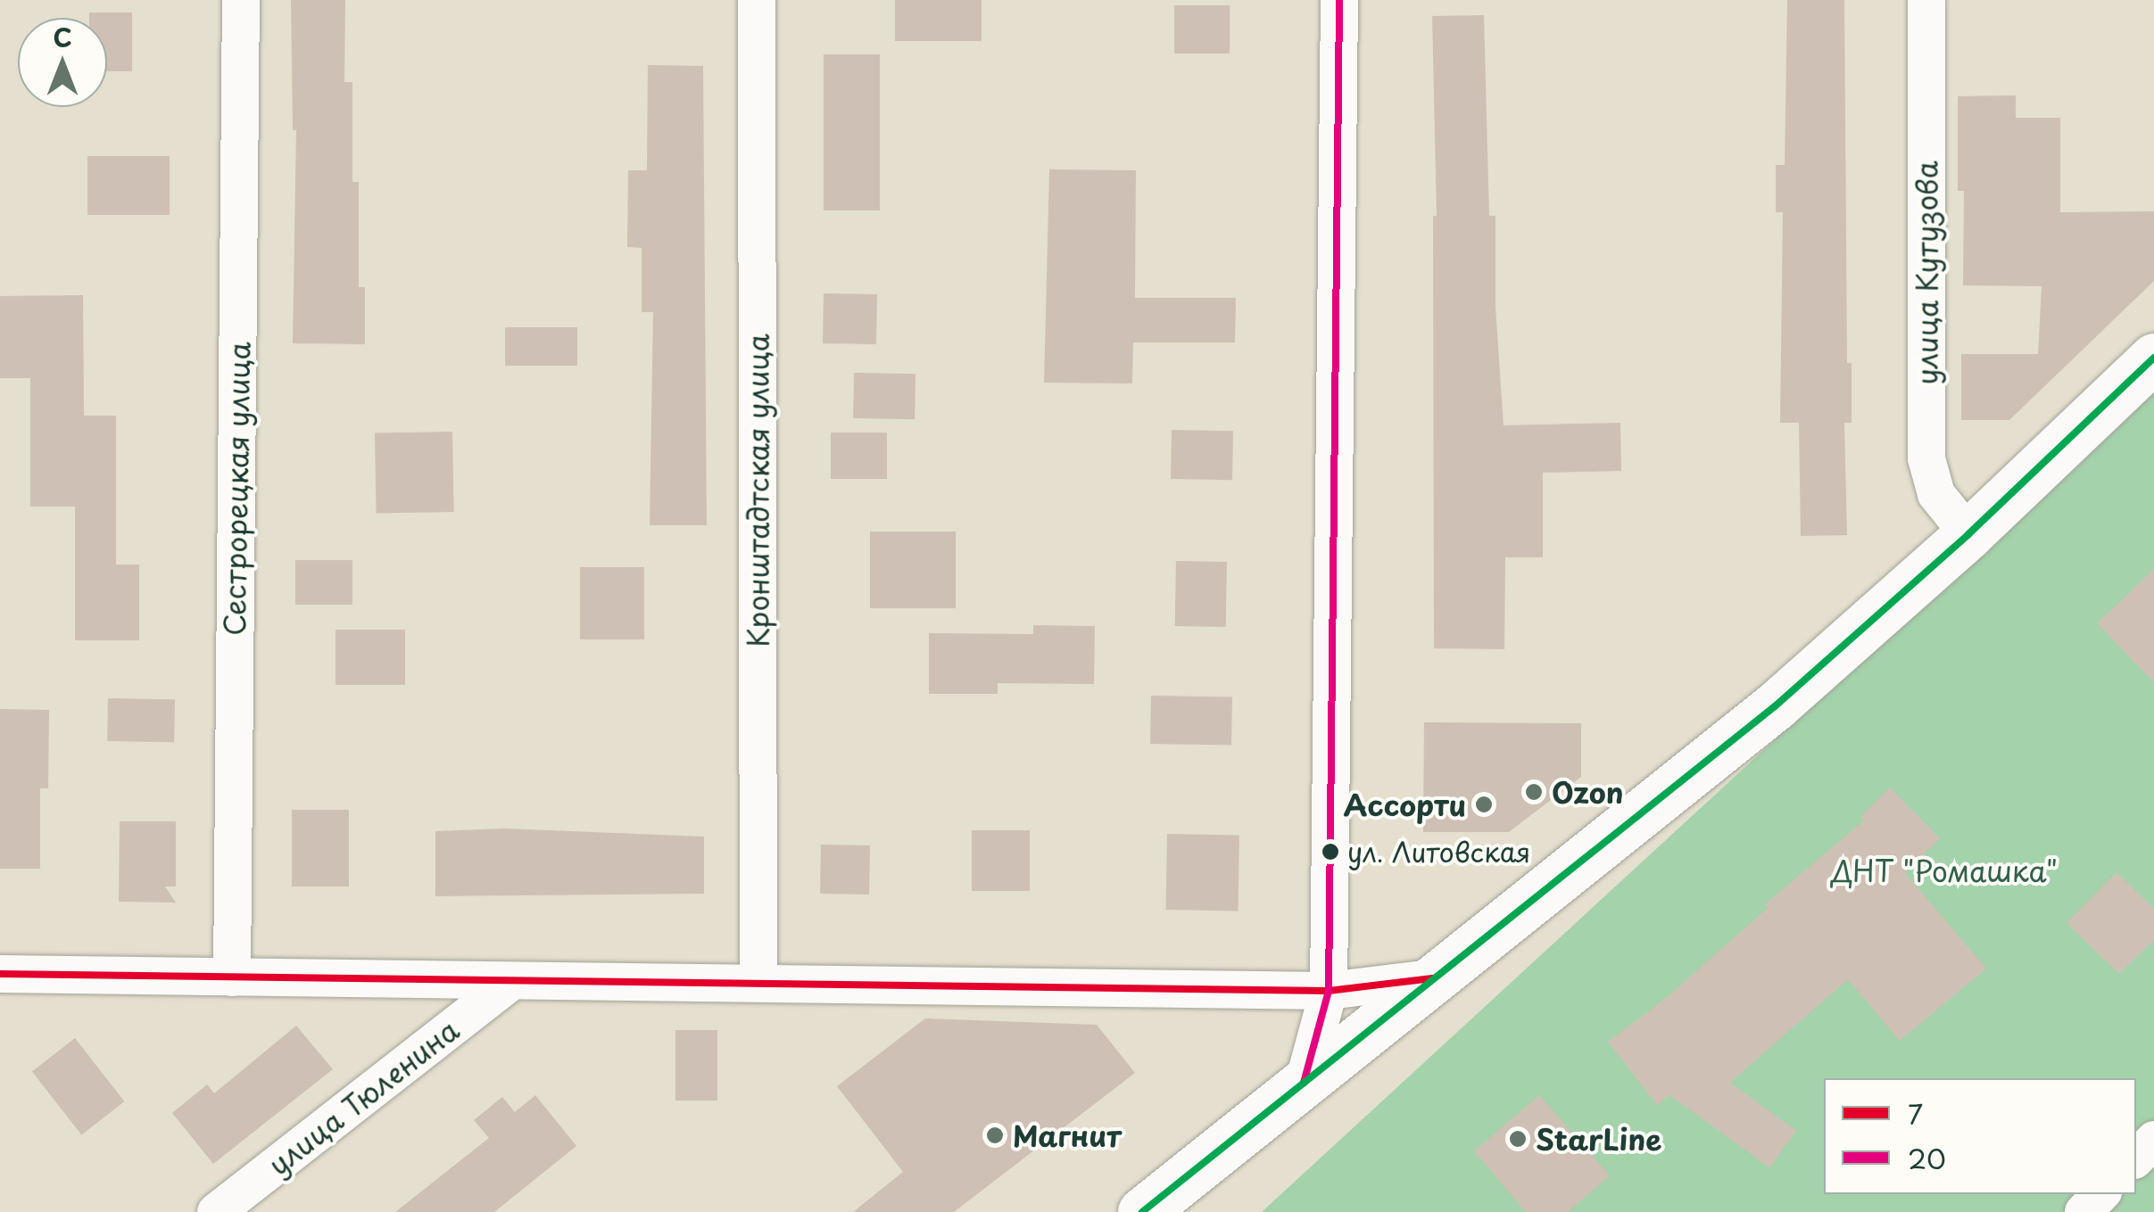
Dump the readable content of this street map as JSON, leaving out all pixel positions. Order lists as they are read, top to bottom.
{
  "streets": {
    "street": [
      "улица Кутузова",
      "Сестрорецкая улица",
      "Кронштадтская улица",
      "улица Тюленина"
    ]
  },
  "parks": ["ДНТ \"Ромашка\""],
  "places": [
    "Ozon",
    "Ассорти",
    "ул. Литовская",
    "Магнит",
    "StarLine"
  ],
  "lines": ["transit line 20", "transit line 7"],
  "legend": ["7", "20"],
  "north": "top"
}
